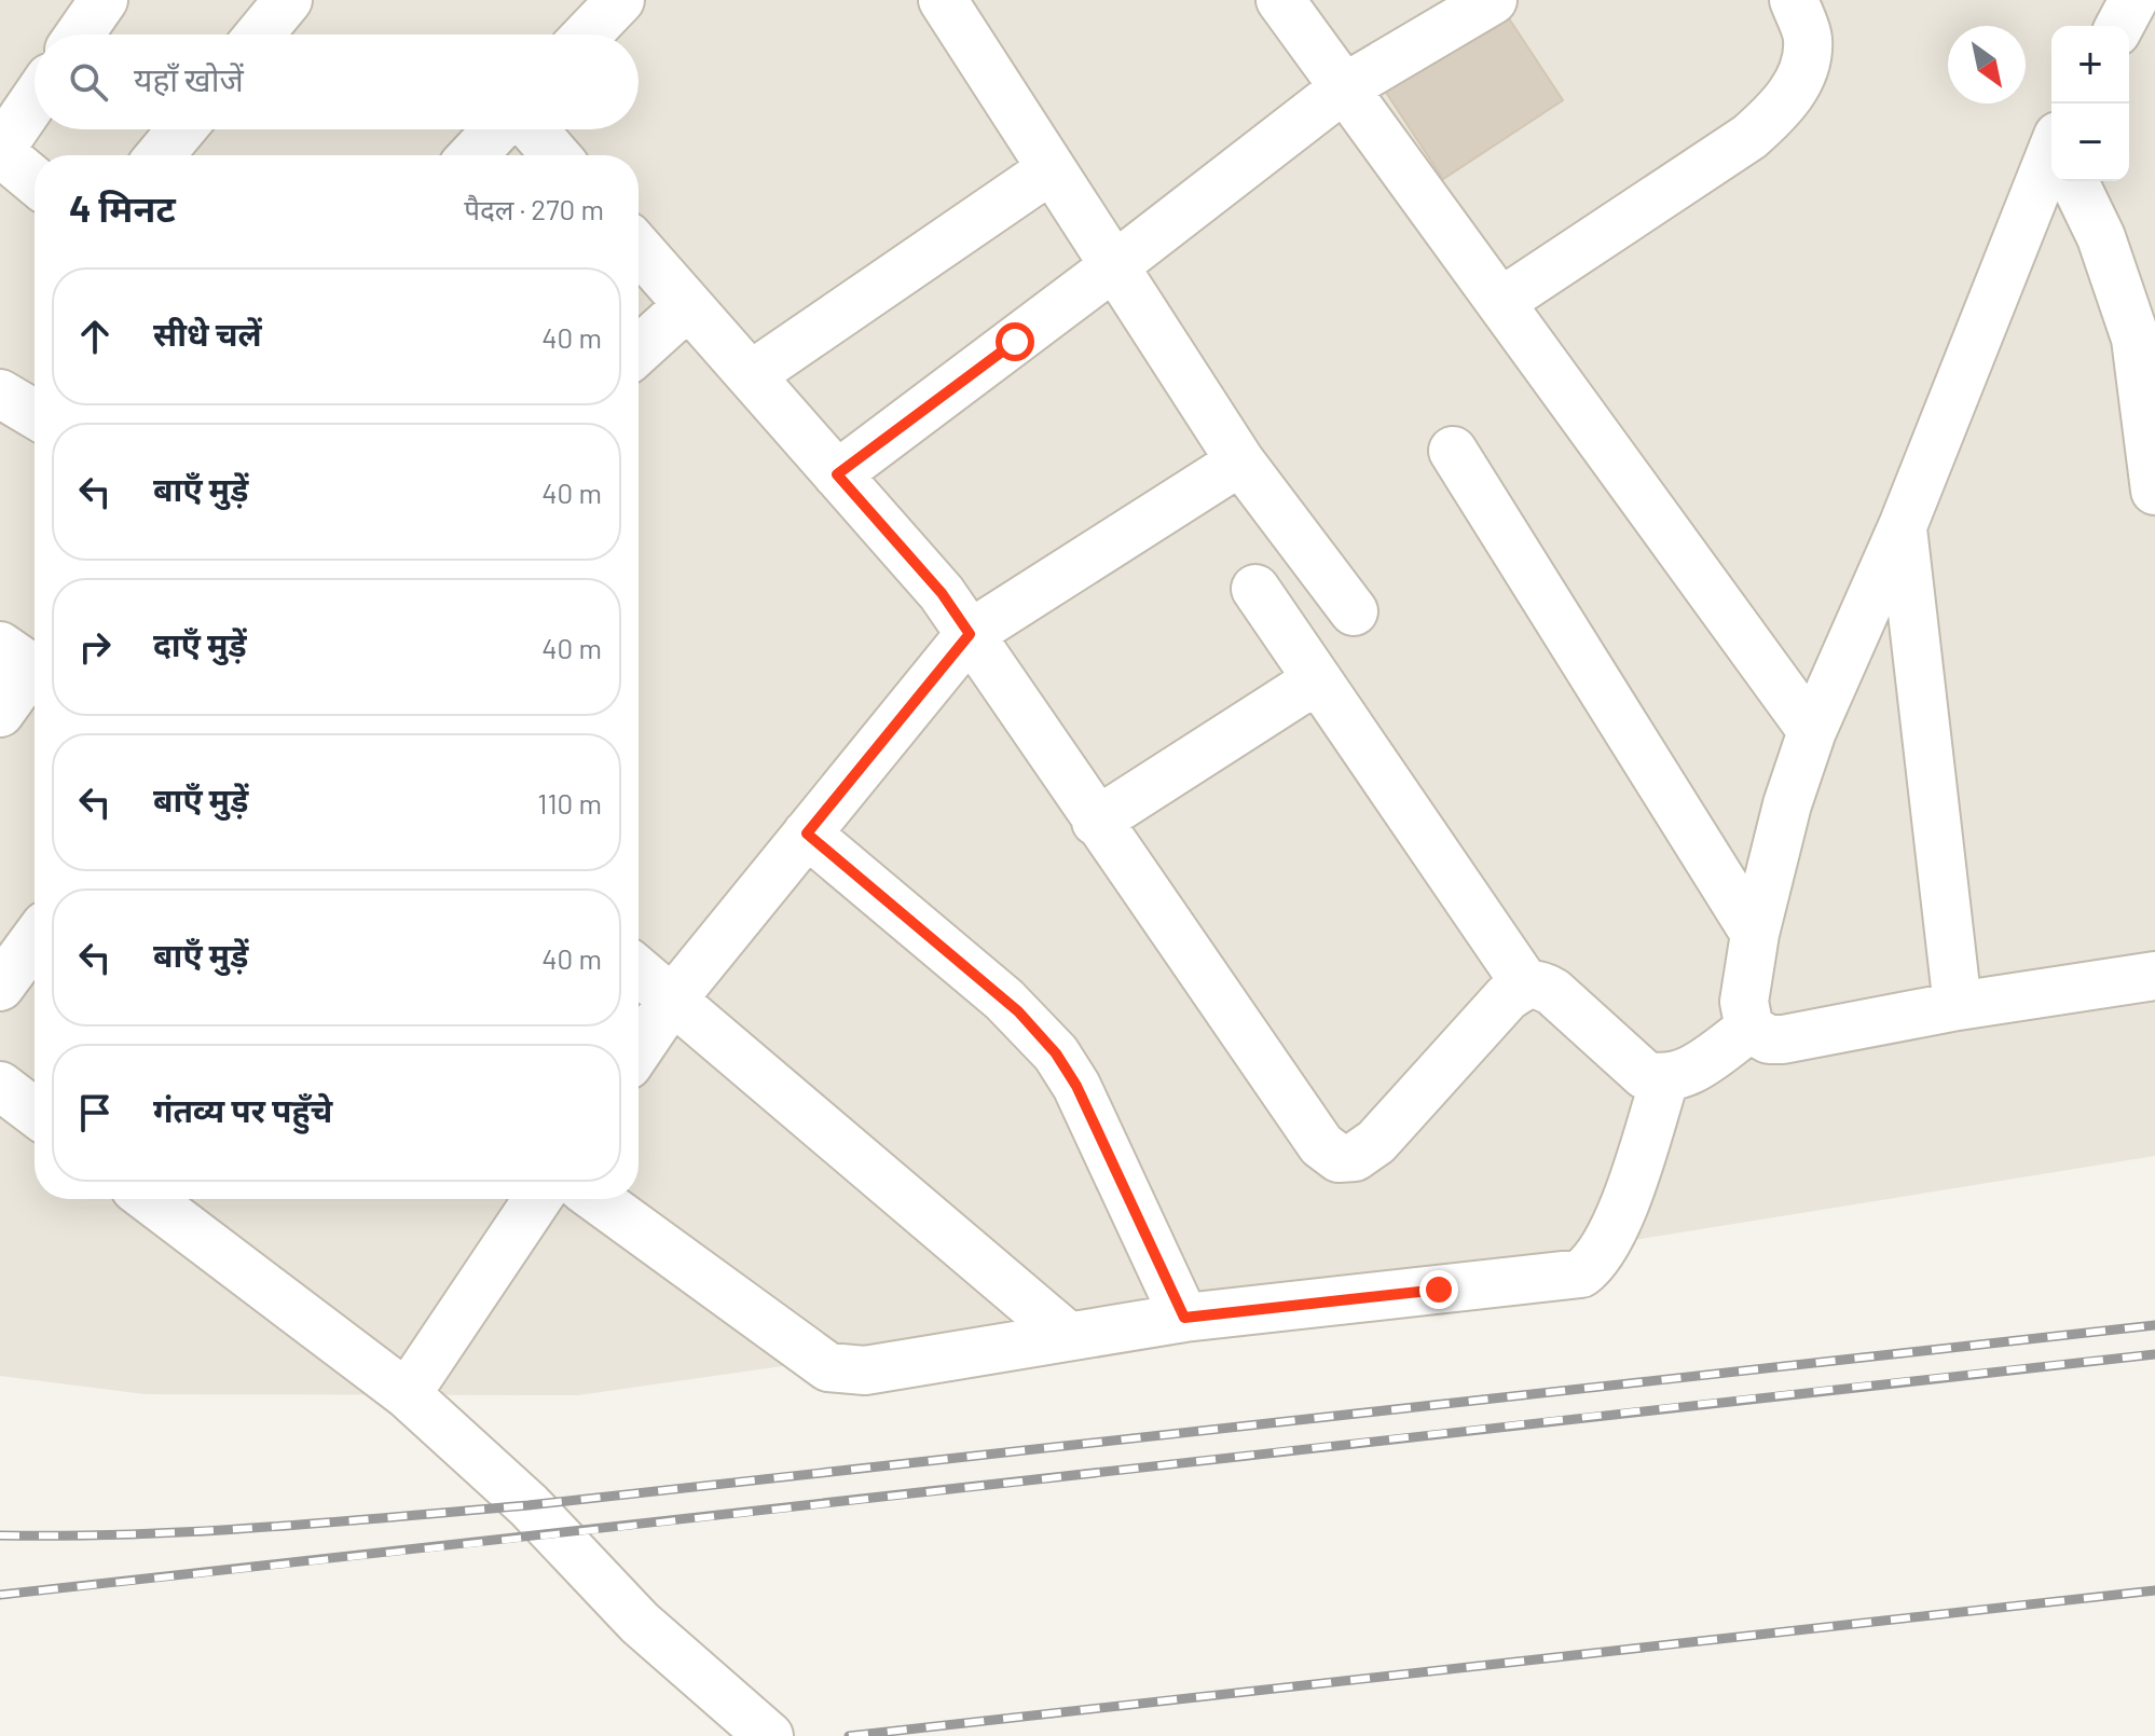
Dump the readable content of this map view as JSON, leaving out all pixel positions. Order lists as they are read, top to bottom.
{
  "north": "bottom right",
  "page": {
    "map_buttons": ["+", "−"],
    "search": "यहाँ खोजें",
    "heading": ["4 मिनट", "पैदल · 270 m"],
    "list": [
      ["सीधे चलें", "40 m"],
      ["बाएँ मुड़ें", "40 m"],
      ["दाएँ मुड़ें", "40 m"],
      ["बाएँ मुड़ें", "110 m"],
      ["बाएँ मुड़ें", "40 m"],
      "गंतव्य पर पहुँचे"
    ]
  }
}
